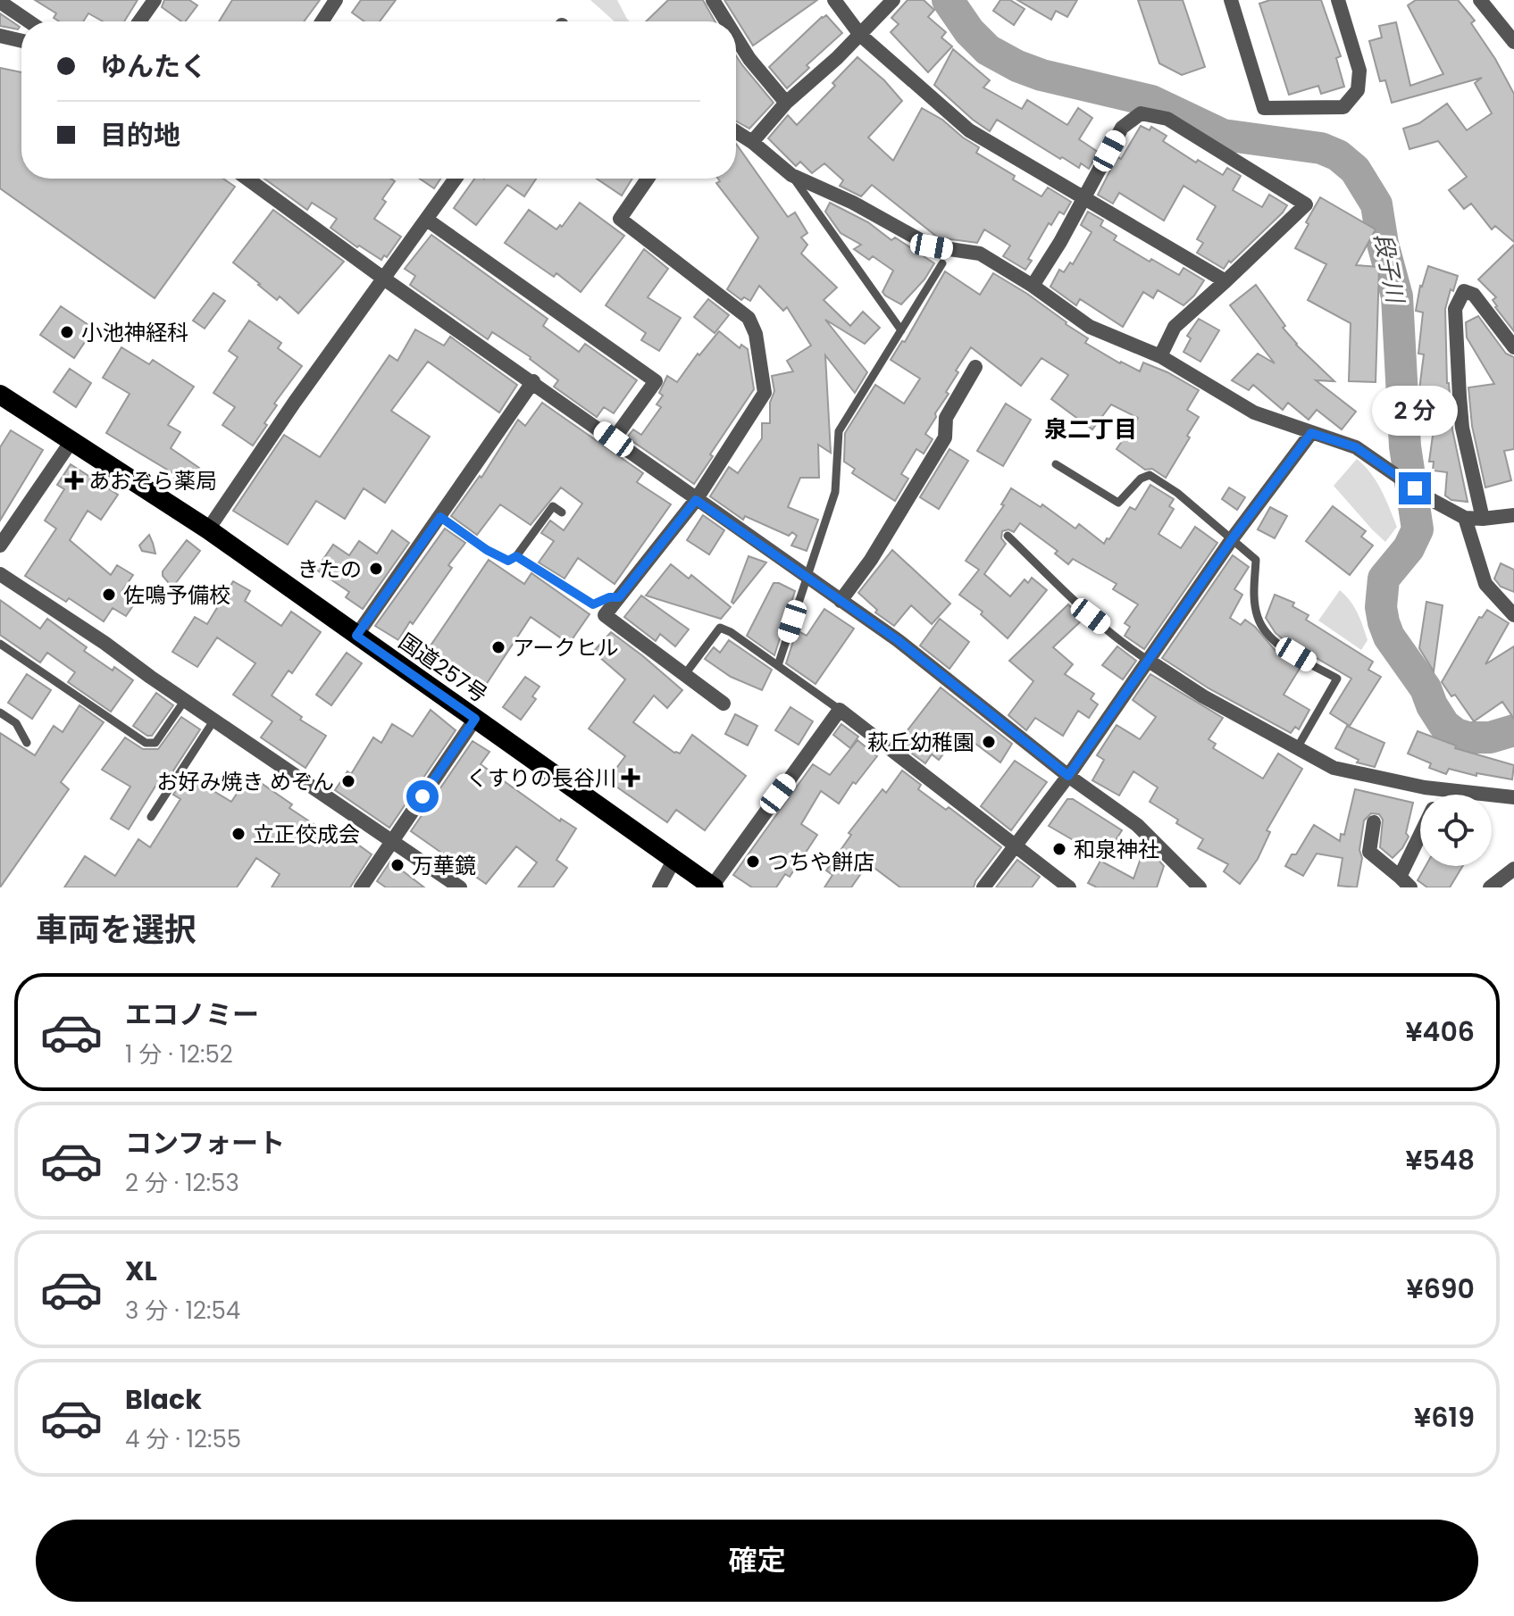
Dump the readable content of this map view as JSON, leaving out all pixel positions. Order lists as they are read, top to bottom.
{
  "streets": {
    "highway": ["国道257号"]
  },
  "districts": ["泉二丁目"],
  "water": ["段子川"],
  "places": {
    "other": [
      "小池神経科",
      "きたの",
      "佐鳴予備校",
      "アークヒル",
      "萩丘幼稚園",
      "お好み焼き めぞん",
      "立正佼成会",
      "和泉神社",
      "つちや餅店",
      "万華鏡"
    ],
    "health": ["あおぞら薬局", "くすりの長谷川"]
  },
  "page": {
    "banner": ["ゆんたく", "目的地"],
    "bubble": "2 分",
    "heading": "車両を選択",
    "list": [
      {
        "name": "エコノミー",
        "note": "1 分 · 12:52",
        "value": "¥406"
      },
      {
        "name": "コンフォート",
        "note": "2 分 · 12:53",
        "value": "¥548"
      },
      {
        "name": "XL",
        "note": "3 分 · 12:54",
        "value": "¥690"
      },
      {
        "name": "Black",
        "note": "4 分 · 12:55",
        "value": "¥619"
      }
    ],
    "buttons": "確定"
  }
}
